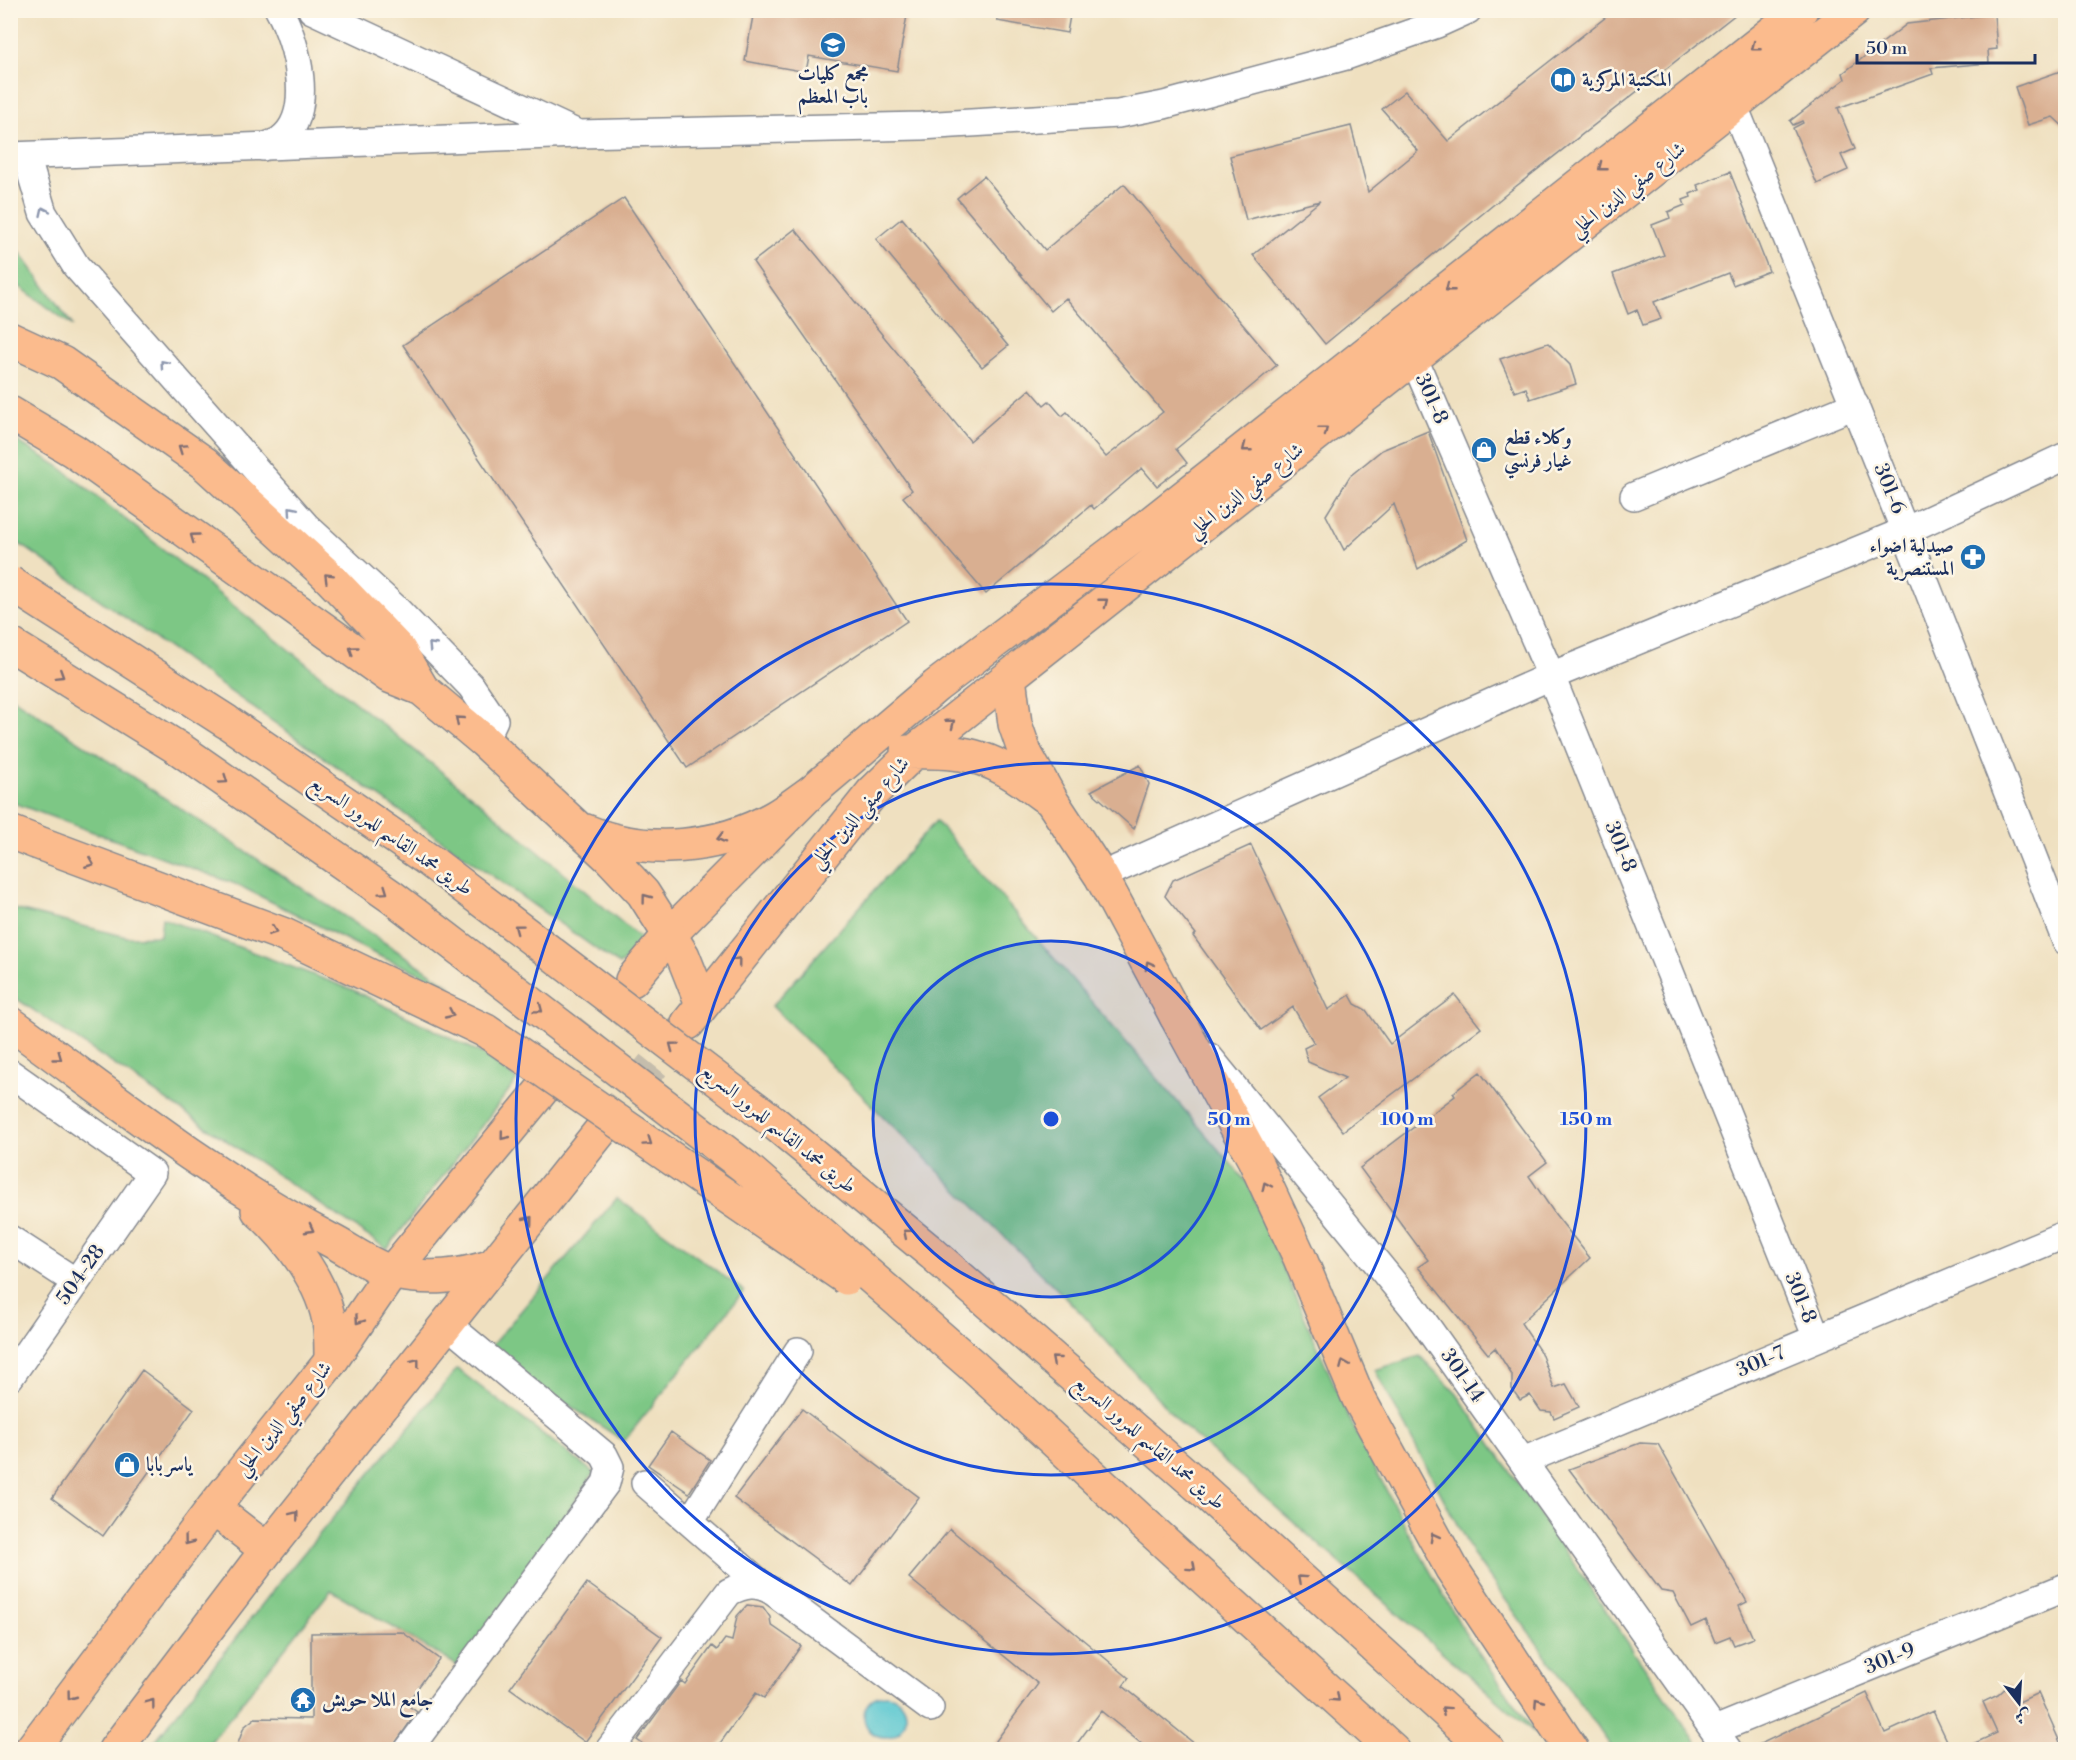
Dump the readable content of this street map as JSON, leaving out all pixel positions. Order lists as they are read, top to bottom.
{
  "streets": {
    "main road": ["شارع صفي الدين الحلي", "طريق محمد القاسم للمرور السريع"],
    "street": [
      "301-8",
      "301-6",
      "504-28",
      "301-7",
      "301-14",
      "301-9"
    ]
  },
  "crossings": [
    ["شارع صفي الدين الحلي", "301-8"],
    ["شارع صفي الدين الحلي", "301-6"],
    ["301-8", "301-7"],
    ["301-7", "301-14"],
    ["301-14", "301-9"]
  ],
  "places": {
    "school or university": ["مجمع كليات باب المعظم"],
    "library": ["المكتبة المركزية"],
    "shop": ["وكلاء قطع غيار فرنسي", "ياسر بابا"],
    "pharmacy": ["صيدلية اضواء المستنصرية"],
    "temple": ["جامع الملا حويش"]
  },
  "scale_bar": "50 m",
  "north": "bottom",
  "rings": ["50 m", "100 m", "150 m"]
}
